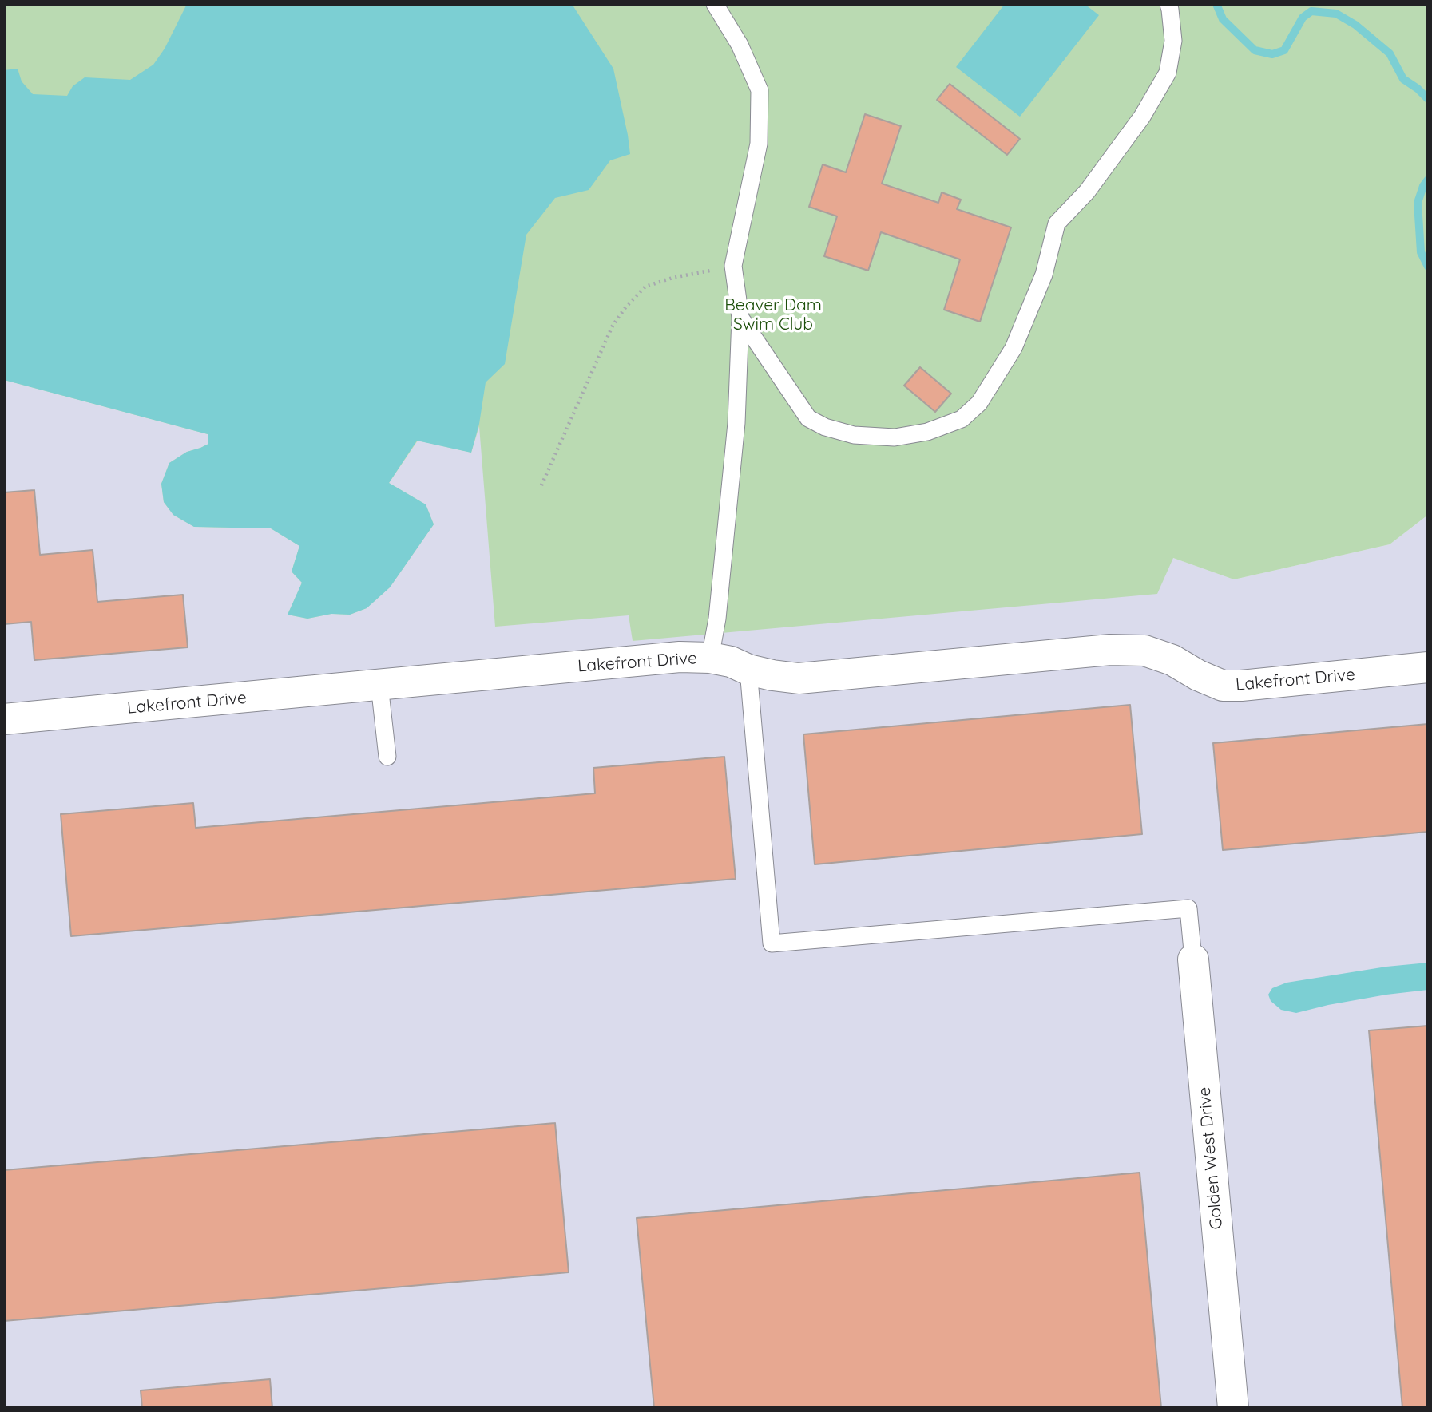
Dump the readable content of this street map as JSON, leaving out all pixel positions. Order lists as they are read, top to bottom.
{
  "streets": {
    "street": ["Lakefront Drive", "Golden West Drive"]
  },
  "crossings": [
    ["Lakefront Drive", "Golden West Drive"]
  ],
  "parks": ["Beaver Dam Swim Club"]
}
